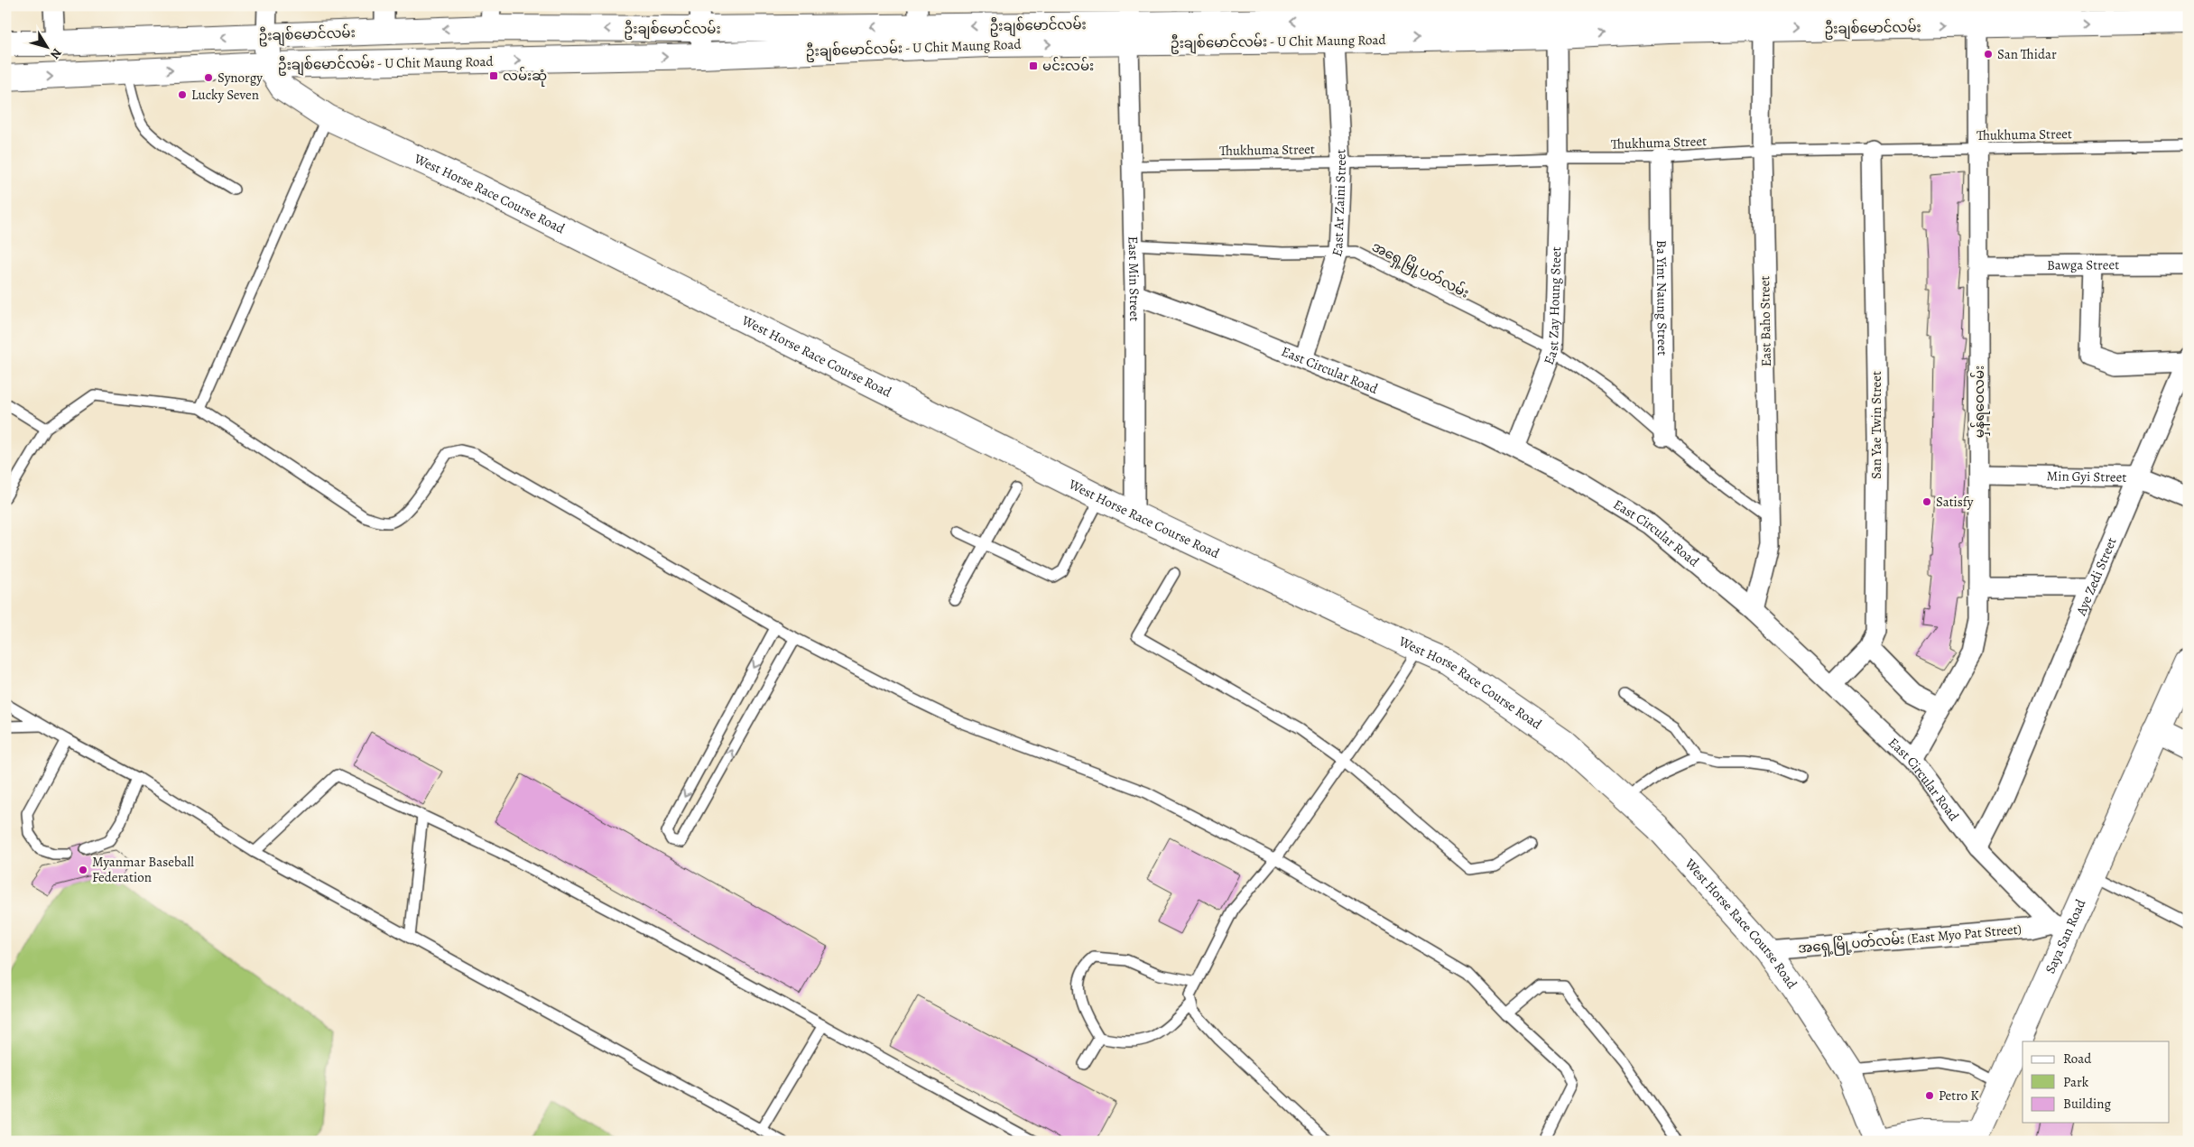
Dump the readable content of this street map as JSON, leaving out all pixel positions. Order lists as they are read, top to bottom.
{
  "streets": {
    "main road": [
      "ဦးချစ်မောင်လမ်း",
      "ဦးချစ်မောင်လမ်း - U Chit Maung Road",
      "West Horse Race Course Road",
      "Saya San Road"
    ],
    "street": [
      "East Ar Zaini Street",
      "Bawga Street",
      "East Min Street",
      "Ba Yint Naung Street",
      "East Zay Houng Steet",
      "East Baho Street",
      "East Circular Road",
      "မှန်ရဝေလမ်း",
      "San Yae Twin Street",
      "Min Gyi Street",
      "Aye Zedi Street",
      "အရှေ့မြို့ပတ်လမ်း (East Myo Pat Street)"
    ],
    "lane": ["Thukhuma Street", "အရှေ့မြို့ပတ်လမ်း"]
  },
  "crossings": [
    ["ဦးချစ်မောင်လမ်း", "ဦးချစ်မောင်လမ်း - U Chit Maung Road"],
    ["ဦးချစ်မောင်လမ်း", "East Ar Zaini Street"],
    ["ဦးချစ်မောင်လမ်း", "East Min Street"],
    ["ဦးချစ်မောင်လမ်း", "East Zay Houng Steet"],
    ["ဦးချစ်မောင်လမ်း", "East Baho Street"],
    ["ဦးချစ်မောင်လမ်း", "မှန်ရဝေလမ်း"],
    ["ဦးချစ်မောင်လမ်း - U Chit Maung Road", "West Horse Race Course Road"],
    ["ဦးချစ်မောင်လမ်း - U Chit Maung Road", "East Ar Zaini Street"],
    ["ဦးချစ်မောင်လမ်း - U Chit Maung Road", "East Zay Houng Steet"],
    ["Thukhuma Street", "East Ar Zaini Street"],
    ["Thukhuma Street", "East Min Street"],
    ["Thukhuma Street", "Ba Yint Naung Street"],
    ["Thukhuma Street", "East Zay Houng Steet"],
    ["Thukhuma Street", "East Baho Street"],
    ["Thukhuma Street", "မှန်ရဝေလမ်း"],
    ["Thukhuma Street", "San Yae Twin Street"],
    ["West Horse Race Course Road", "East Min Street"],
    ["West Horse Race Course Road", "အရှေ့မြို့ပတ်လမ်း (East Myo Pat Street)"],
    ["East Ar Zaini Street", "အရှေ့မြို့ပတ်လမ်း"],
    ["East Ar Zaini Street", "East Circular Road"],
    ["Bawga Street", "မှန်ရဝေလမ်း"],
    ["အရှေ့မြို့ပတ်လမ်း", "East Min Street"],
    ["အရှေ့မြို့ပတ်လမ်း", "Ba Yint Naung Street"],
    ["အရှေ့မြို့ပတ်လမ်း", "East Zay Houng Steet"],
    ["အရှေ့မြို့ပတ်လမ်း", "East Baho Street"],
    ["East Min Street", "East Circular Road"],
    ["East Zay Houng Steet", "East Circular Road"],
    ["East Baho Street", "East Circular Road"],
    ["East Circular Road", "မှန်ရဝေလမ်း"],
    ["East Circular Road", "San Yae Twin Street"],
    ["East Circular Road", "Aye Zedi Street"],
    ["East Circular Road", "Saya San Road"],
    ["East Circular Road", "အရှေ့မြို့ပတ်လမ်း (East Myo Pat Street)"],
    ["မှန်ရဝေလမ်း", "Min Gyi Street"],
    ["Min Gyi Street", "Aye Zedi Street"],
    ["Saya San Road", "အရှေ့မြို့ပတ်လမ်း (East Myo Pat Street)"]
  ],
  "one_way": ["ဦးချစ်မောင်လမ်း - U Chit Maung Road"],
  "places": {
    "other": [
      "San Thidar",
      "Synorgy",
      "Lucky Seven",
      "Satisfy",
      "Myanmar Baseball Federation",
      "Petro K"
    ],
    "transit": ["မင်းလမ်း", "လမ်းဆုံ"]
  },
  "legend": ["Road", "Park", "Building"],
  "north": "bottom right"
}
